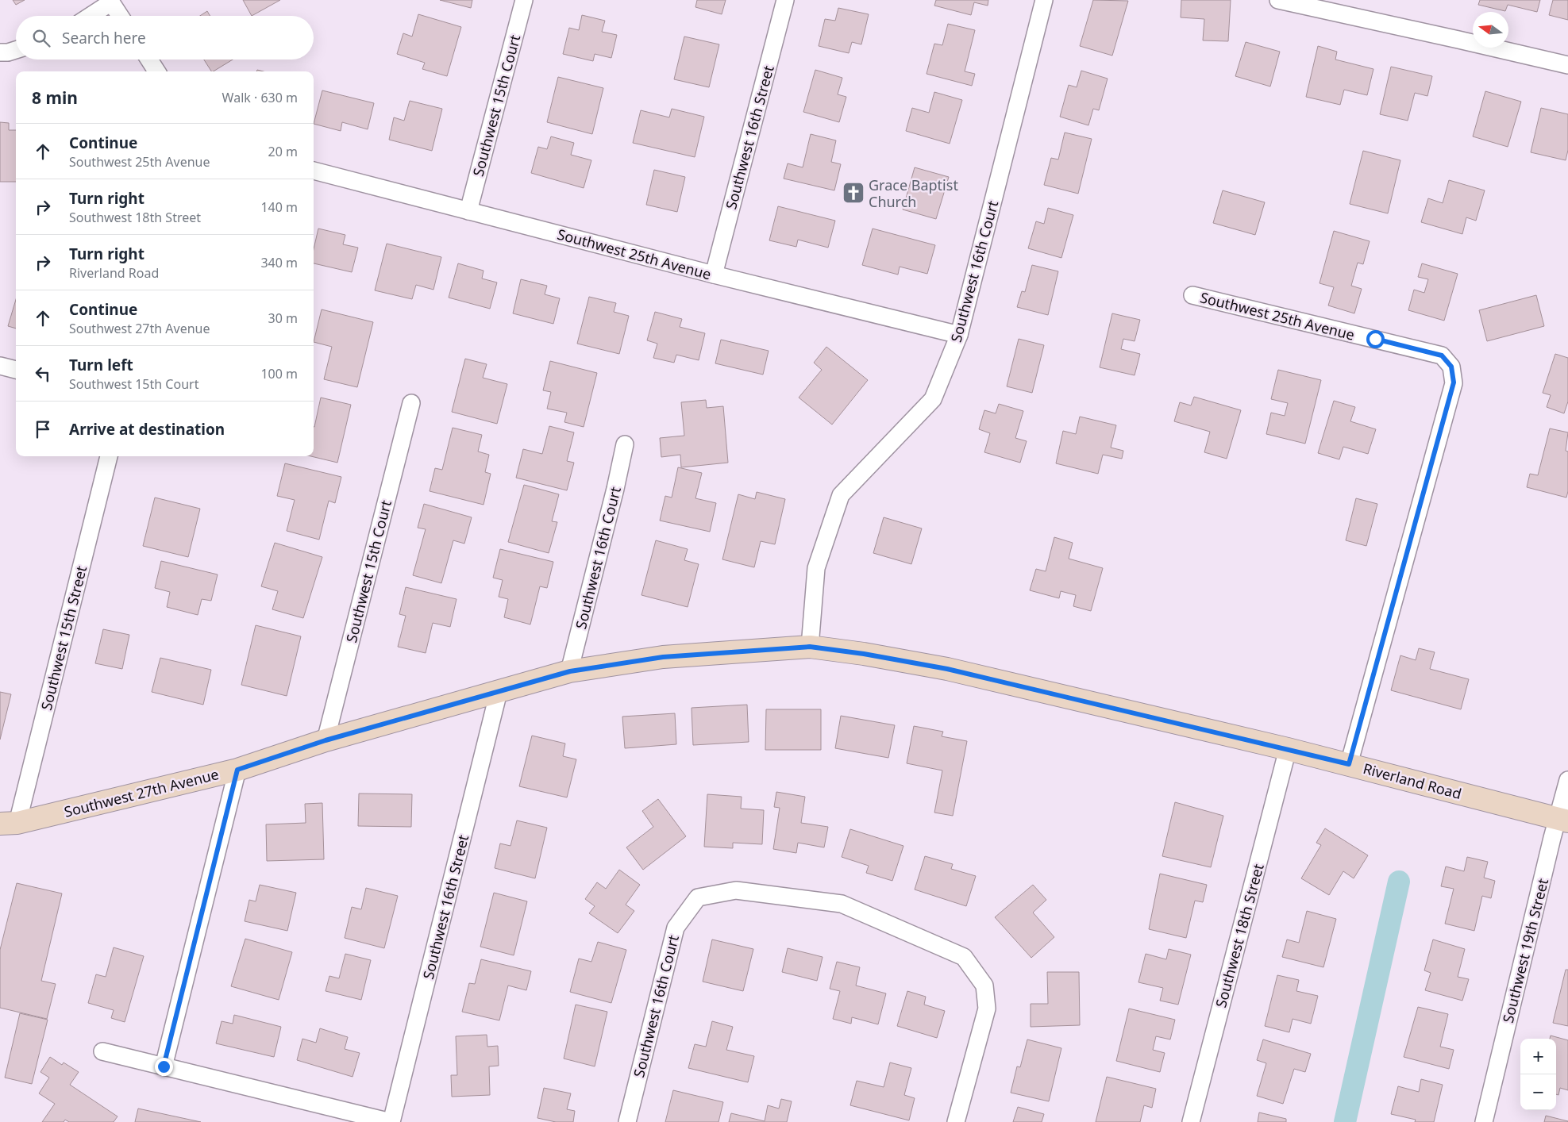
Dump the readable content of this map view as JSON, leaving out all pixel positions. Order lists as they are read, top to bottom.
{
  "streets": {
    "street": [
      "Southwest 15th Court",
      "Southwest 16th Street",
      "Southwest 25th Avenue",
      "Southwest 16th Court",
      "Southwest 15th Street",
      "Riverland Road",
      "Southwest 27th Avenue",
      "Southwest 18th Street",
      "Southwest 19th Street"
    ]
  },
  "crossings": [
    ["Southwest 15th Court", "Southwest 25th Avenue"],
    ["Southwest 15th Court", "Riverland Road"],
    ["Southwest 15th Court", "Southwest 27th Avenue"],
    ["Southwest 16th Street", "Southwest 25th Avenue"],
    ["Southwest 16th Street", "Riverland Road"],
    ["Southwest 25th Avenue", "Southwest 16th Court"],
    ["Southwest 25th Avenue", "Riverland Road"],
    ["Southwest 16th Court", "Riverland Road"],
    ["Southwest 15th Street", "Southwest 27th Avenue"],
    ["Riverland Road", "Southwest 27th Avenue"],
    ["Riverland Road", "Southwest 18th Street"],
    ["Riverland Road", "Southwest 19th Street"]
  ],
  "places": {
    "church": ["Grace Baptist Church"]
  },
  "north": "left",
  "page": {
    "search": "Search here",
    "heading": ["8 min", "Walk · 630 m"],
    "list": [
      ["Continue", "Southwest 25th Avenue", "20 m"],
      ["Turn right", "Southwest 18th Street", "140 m"],
      ["Turn right", "Riverland Road", "340 m"],
      ["Continue", "Southwest 27th Avenue", "30 m"],
      ["Turn left", "Southwest 15th Court", "100 m"],
      "Arrive at destination"
    ],
    "map_buttons": ["+", "−"]
  }
}
